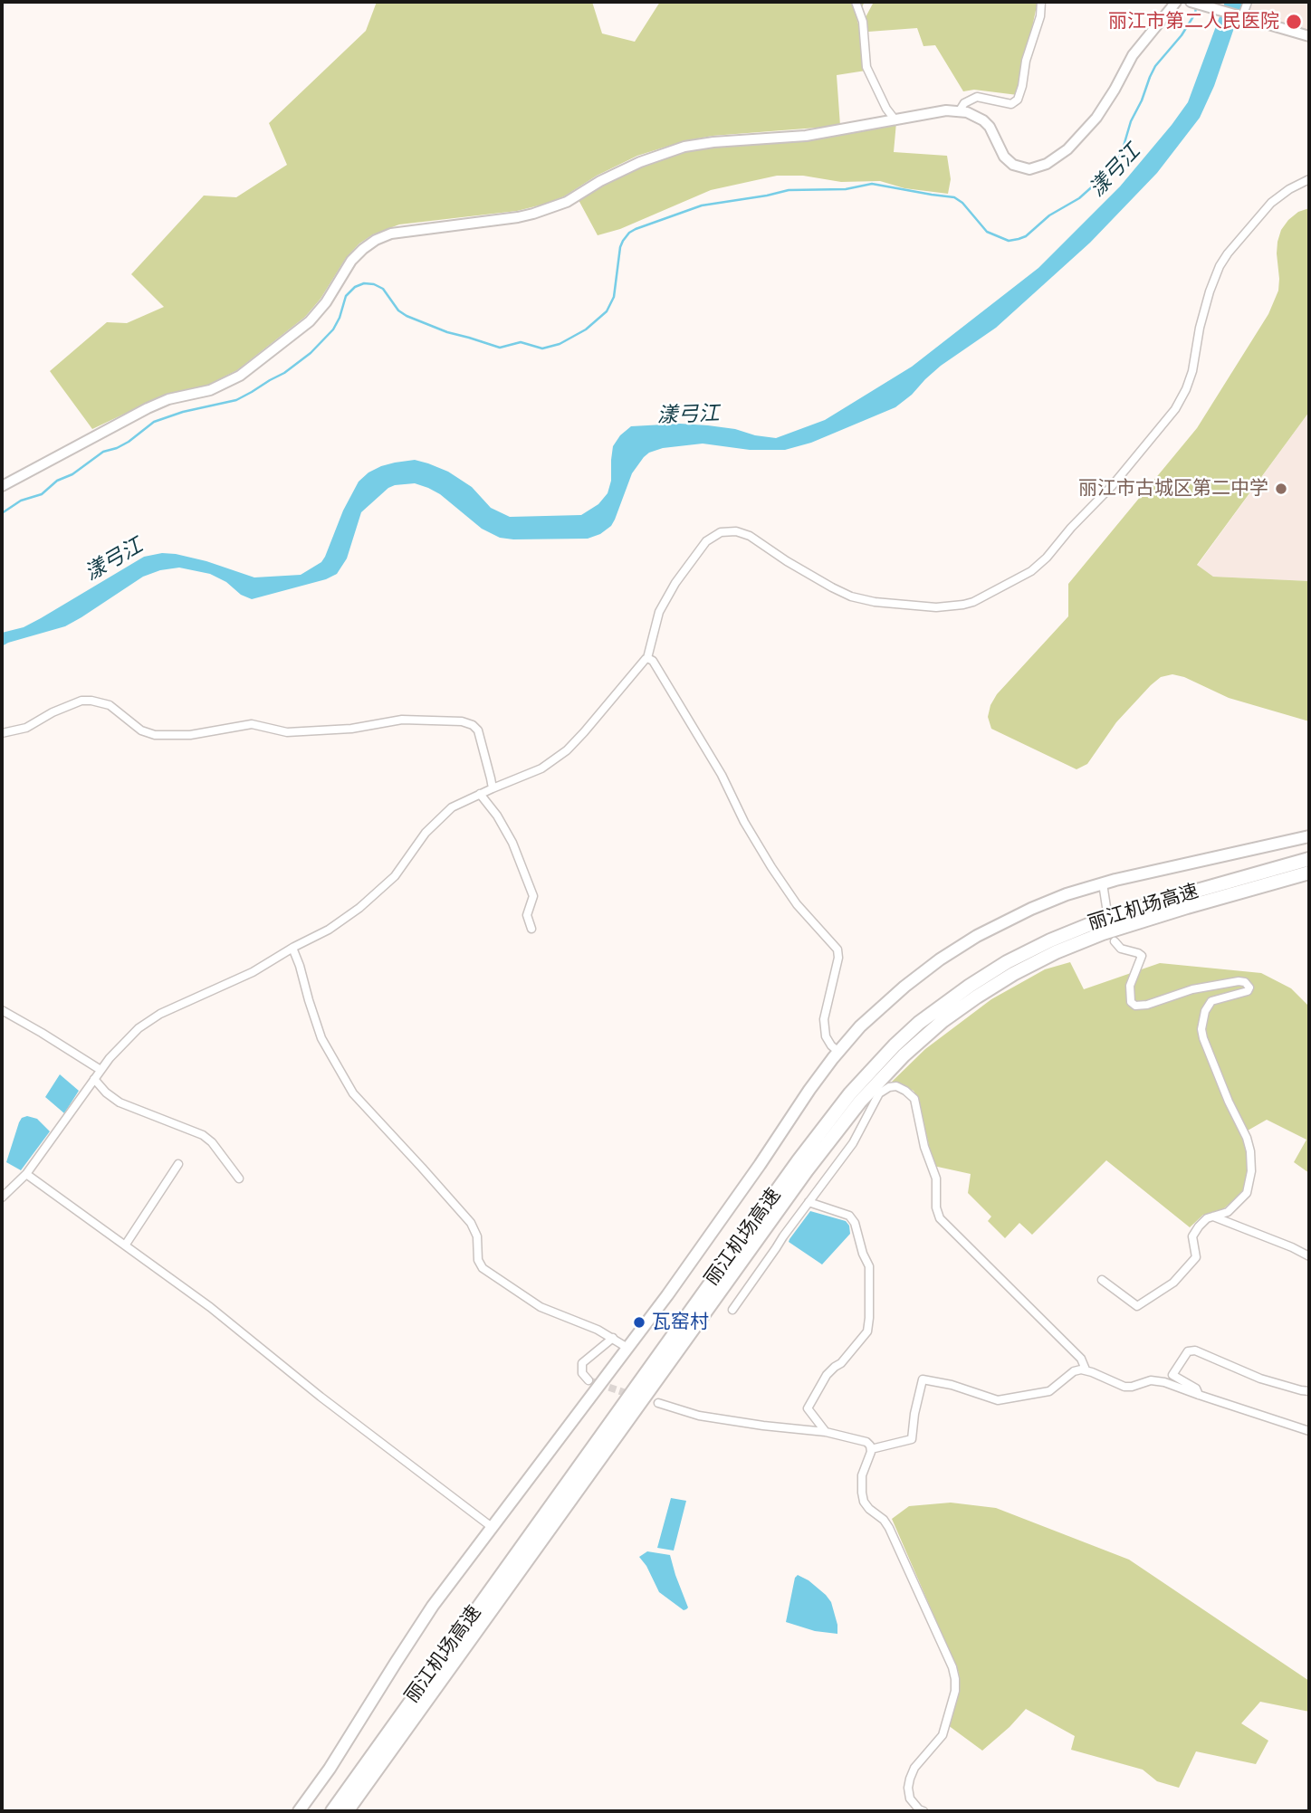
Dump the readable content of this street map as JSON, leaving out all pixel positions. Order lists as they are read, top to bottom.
{
  "streets": {
    "highway": ["丽江机场高速"]
  },
  "water": ["漾弓江"],
  "places": ["丽江市第二人民医院", "丽江市古城区第二中学", "瓦窑村"]
}
